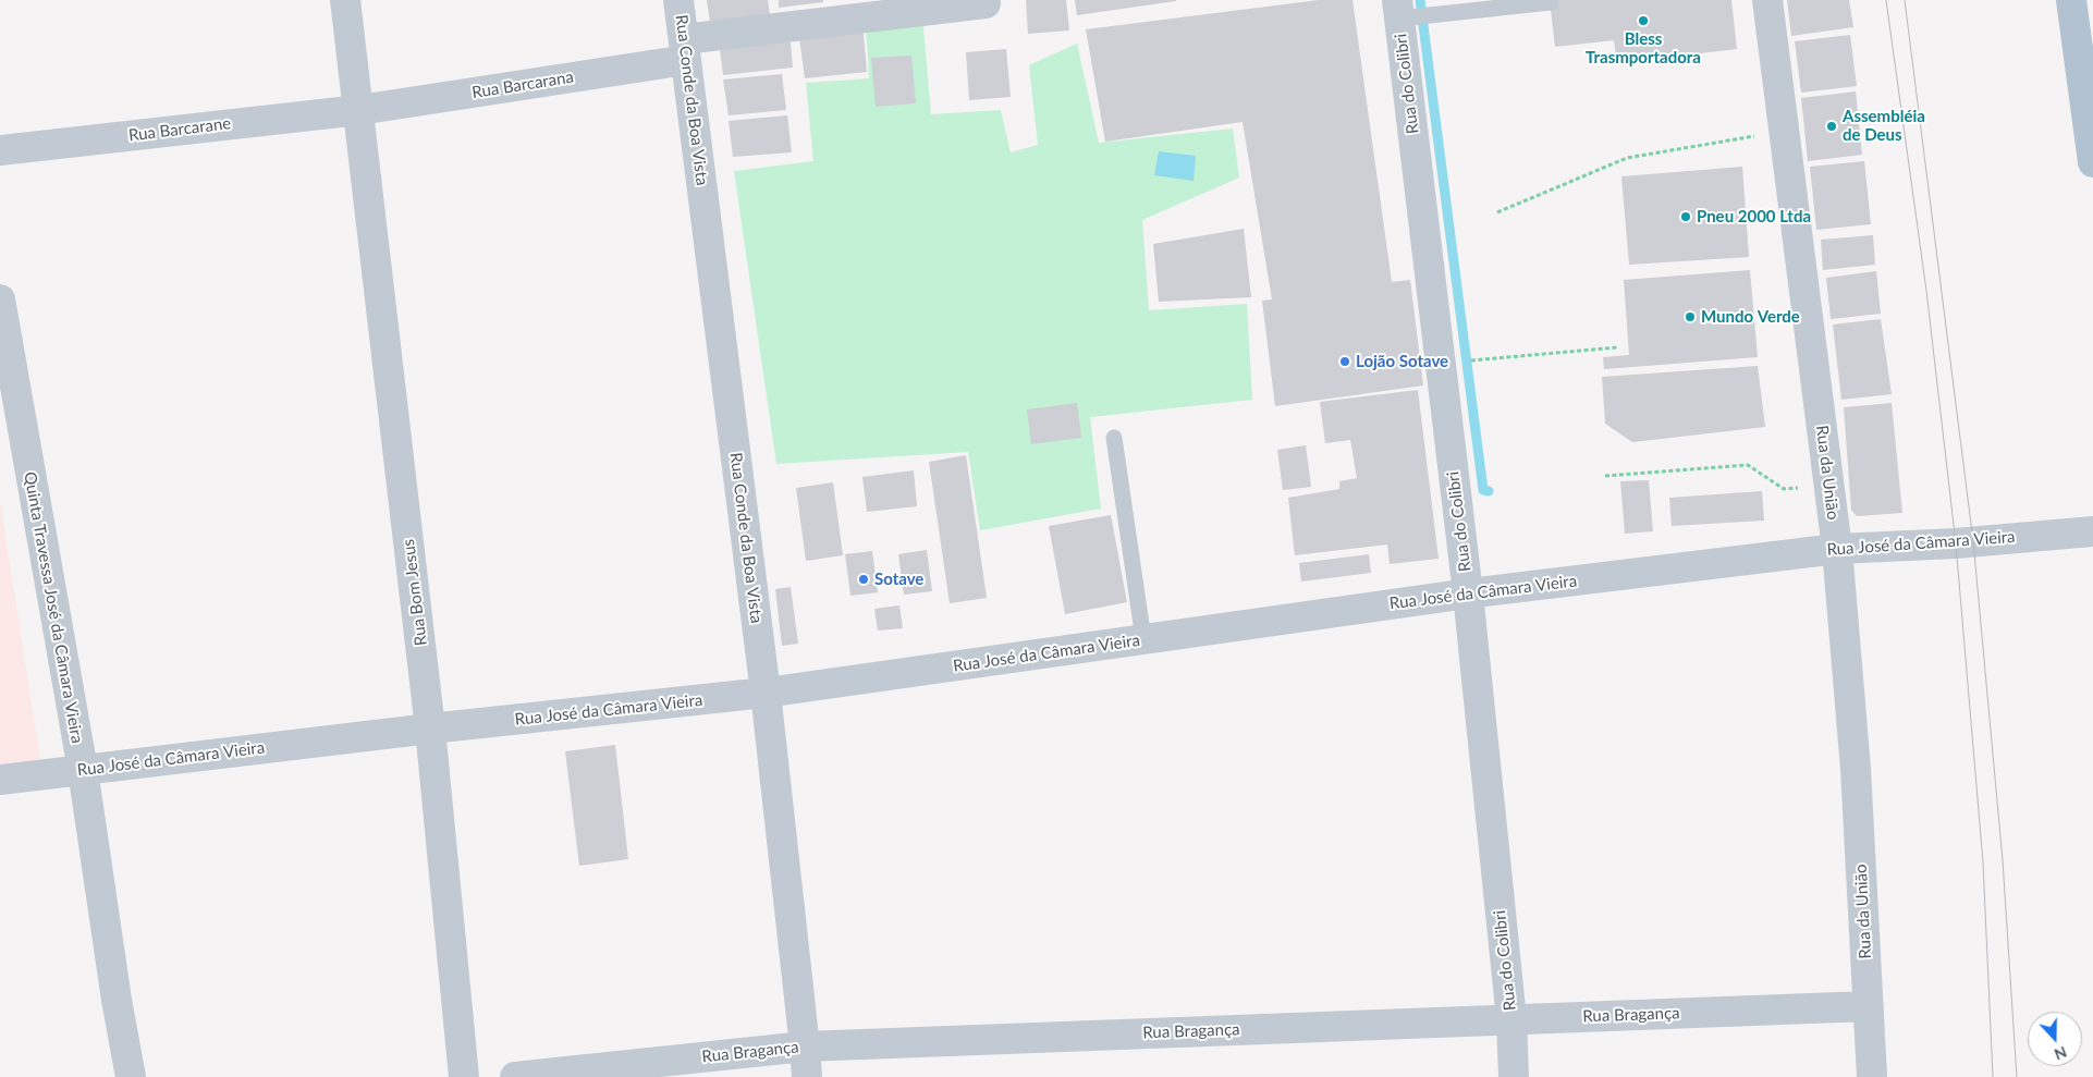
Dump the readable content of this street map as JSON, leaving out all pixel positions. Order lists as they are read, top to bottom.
{
  "streets": {
    "street": [
      "Rua do Colibri",
      "Rua Barcarana",
      "Rua Conde da Boa Vista",
      "Rua Barcarane",
      "Rua da União",
      "Rua José da Câmara Vieira",
      "Rua Bom Jesus",
      "Quinta Travessa José da Câmara Vieira",
      "Rua Bragança"
    ]
  },
  "crossings": [
    ["Rua do Colibri", "Rua José da Câmara Vieira"],
    ["Rua do Colibri", "Rua Bragança"],
    ["Rua Barcarana", "Rua Conde da Boa Vista"],
    ["Rua Barcarana", "Rua Barcarane"],
    ["Rua Barcarana", "Rua Bom Jesus"],
    ["Rua Conde da Boa Vista", "Rua José da Câmara Vieira"],
    ["Rua Conde da Boa Vista", "Rua Bragança"],
    ["Rua Barcarane", "Rua Bom Jesus"],
    ["Rua da União", "Rua José da Câmara Vieira"],
    ["Rua da União", "Rua Bragança"],
    ["Rua José da Câmara Vieira", "Rua Bom Jesus"],
    ["Rua José da Câmara Vieira", "Quinta Travessa José da Câmara Vieira"]
  ],
  "places": [
    "Bless Trasmportadora",
    "Assembléia de Deus",
    "Pneu 2000 Ltda",
    "Mundo Verde",
    "Lojão Sotave",
    "Sotave"
  ],
  "north": "bottom"
}
